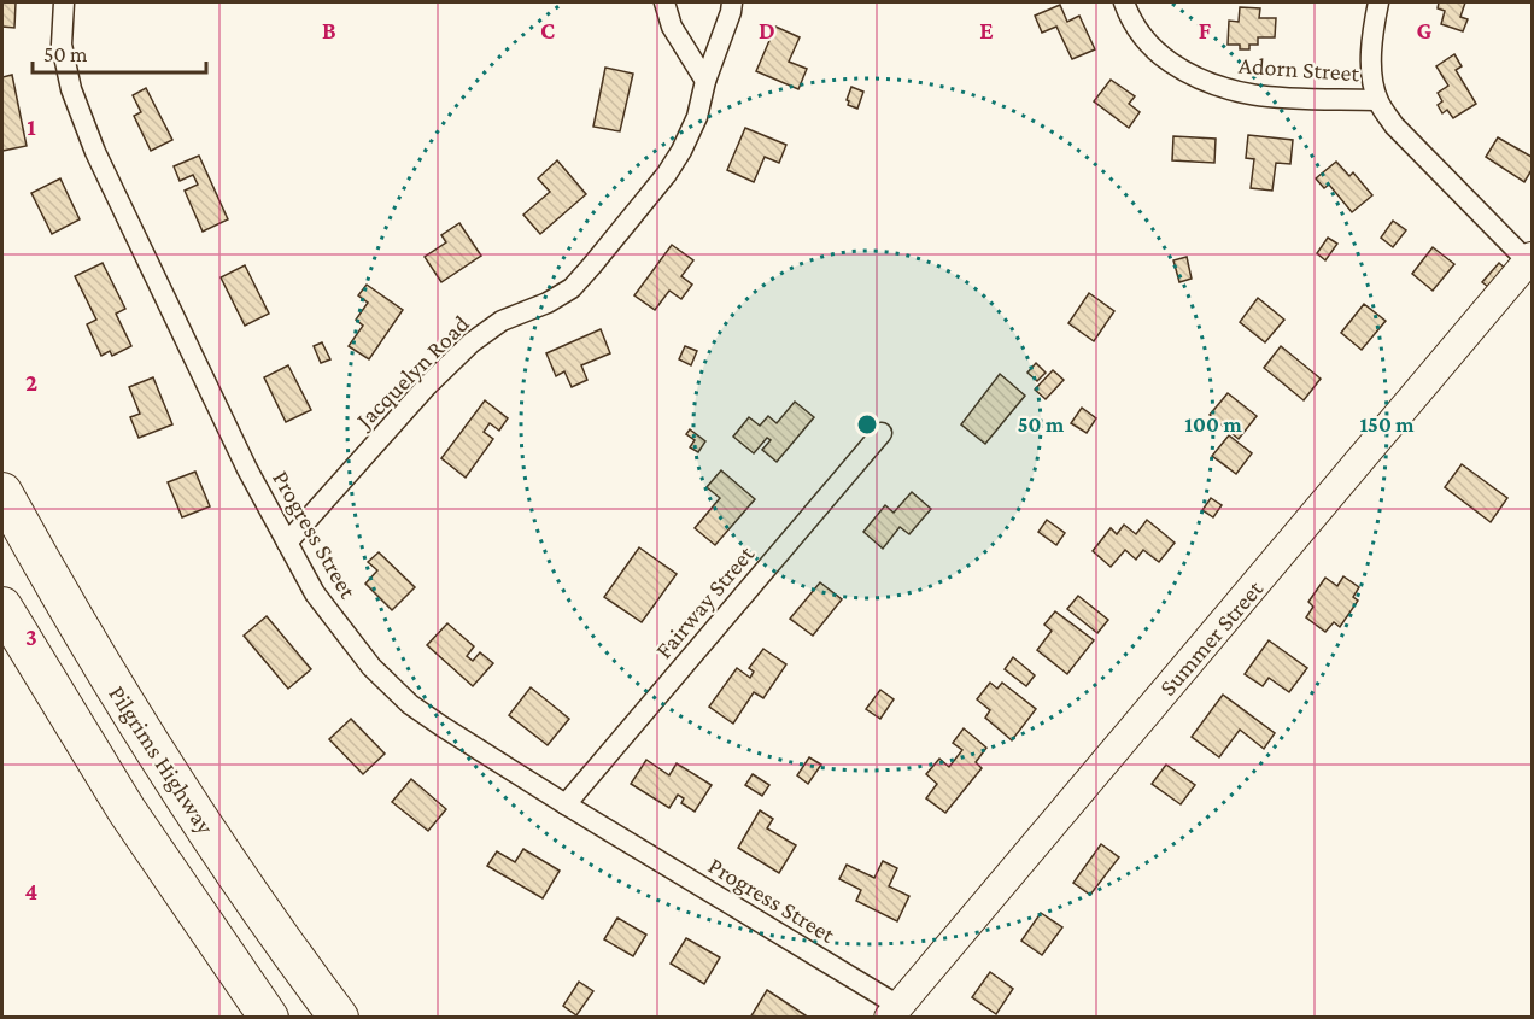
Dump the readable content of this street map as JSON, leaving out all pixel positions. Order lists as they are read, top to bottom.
{
  "streets": {
    "highway": ["Pilgrims Highway"],
    "street": [
      "Adorn Street",
      "Jacquelyn Road",
      "Progress Street",
      "Fairway Street",
      "Summer Street"
    ]
  },
  "crossings": [
    ["Jacquelyn Road", "Progress Street"],
    ["Progress Street", "Fairway Street"],
    ["Progress Street", "Summer Street"]
  ],
  "scale_bar": "50 m",
  "grid": {
    "columns": [
      "B",
      "C",
      "D",
      "E",
      "F",
      "G"
    ],
    "rows": [
      "1",
      "2",
      "3",
      "4"
    ]
  },
  "rings": ["50 m", "100 m", "150 m"]
}
